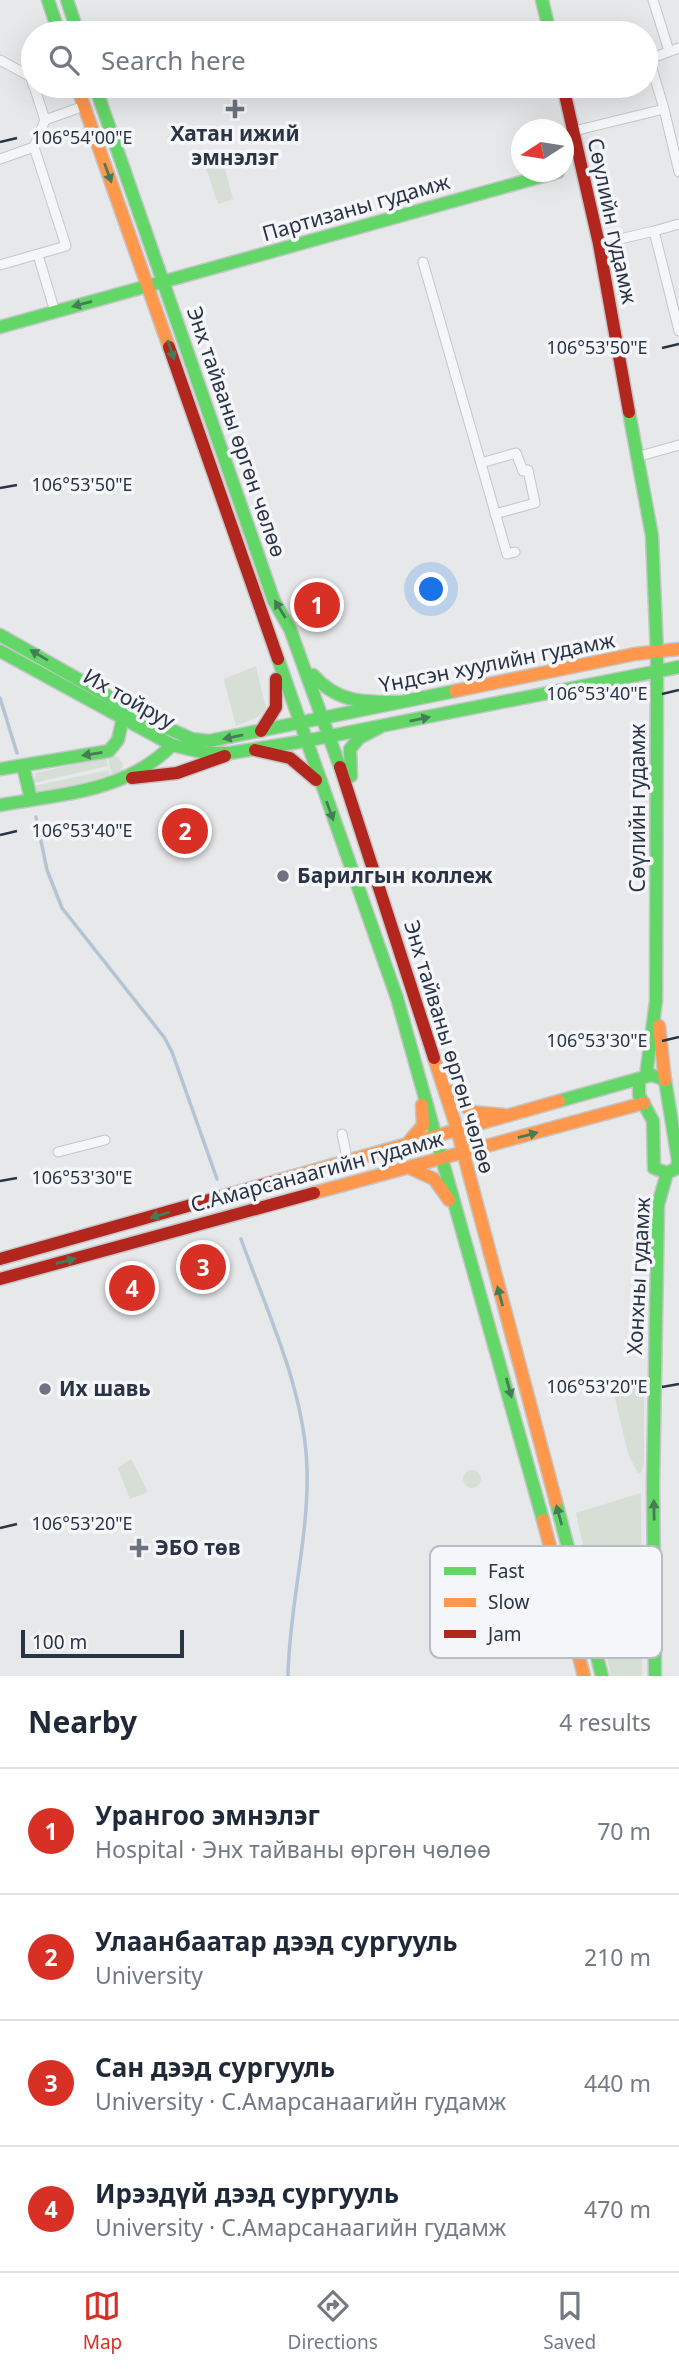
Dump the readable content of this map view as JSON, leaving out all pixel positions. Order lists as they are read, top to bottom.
{
  "streets": {
    "main road": [
      "Партизаны гудамж",
      "Сөүлийн гудамж",
      "Энх тайваны өргөн чөлөө",
      "Үндсэн хуулийн гудамж",
      "Их тойруу",
      "С.Амарсанаагийн гудамж",
      "Хонхны гудамж"
    ]
  },
  "crossings": [
    ["Партизаны гудамж", "Энх тайваны өргөн чөлөө"],
    ["Сөүлийн гудамж", "Үндсэн хуулийн гудамж"],
    ["Сөүлийн гудамж", "С.Амарсанаагийн гудамж"],
    ["Сөүлийн гудамж", "Хонхны гудамж"],
    ["Энх тайваны өргөн чөлөө", "Үндсэн хуулийн гудамж"],
    ["Энх тайваны өргөн чөлөө", "Их тойруу"],
    ["Энх тайваны өргөн чөлөө", "С.Амарсанаагийн гудамж"],
    ["Үндсэн хуулийн гудамж", "Их тойруу"]
  ],
  "one_way": ["Хонхны гудамж"],
  "places": {
    "health": ["Хатан ижий эмнэлэг", "ЭБО төв"],
    "other": ["Барилгын коллеж", "Их шавь"]
  },
  "legend": ["Fast", "Slow", "Jam"],
  "scale_bar": "100 m",
  "north": "left",
  "page": {
    "search": "Search here",
    "pins": [
      "1",
      "2",
      "3",
      "4"
    ],
    "scale": "100 m",
    "heading": ["Nearby", "4 results"],
    "list": [
      {
        "mark": "1",
        "name": "Урангоо эмнэлэг",
        "note": "Hospital · Энх тайваны өргөн чөлөө",
        "value": "70 m"
      },
      {
        "mark": "2",
        "name": "Улаанбаатар дээд сургууль",
        "note": "University",
        "value": "210 m"
      },
      {
        "mark": "3",
        "name": "Сан дээд сургууль",
        "note": "University · С.Амарсанаагийн гудамж",
        "value": "440 m"
      },
      {
        "mark": "4",
        "name": "Ирээдүй дээд сургууль",
        "note": "University · С.Амарсанаагийн гудамж",
        "value": "470 m"
      }
    ],
    "nav": ["Map", "Directions", "Saved"]
  },
  "coordinates": [
    "106°54'00\"E",
    "106°53'50\"E",
    "106°53'40\"E",
    "106°53'30\"E",
    "106°53'20\"E"
  ]
}
